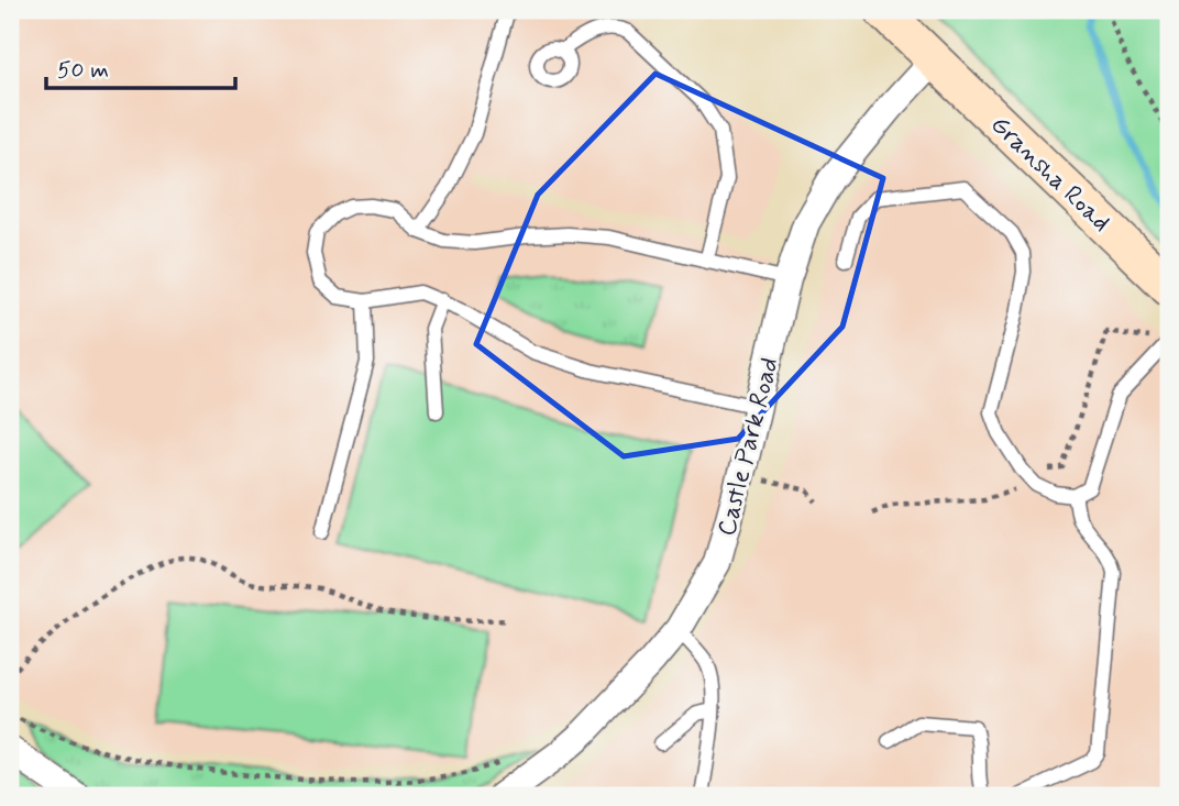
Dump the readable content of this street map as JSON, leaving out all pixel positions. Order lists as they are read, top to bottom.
{
  "streets": {
    "street": ["Gransha Road", "Castle Park Road"]
  },
  "crossings": [
    ["Gransha Road", "Castle Park Road"]
  ],
  "scale_bar": "50 m"
}
